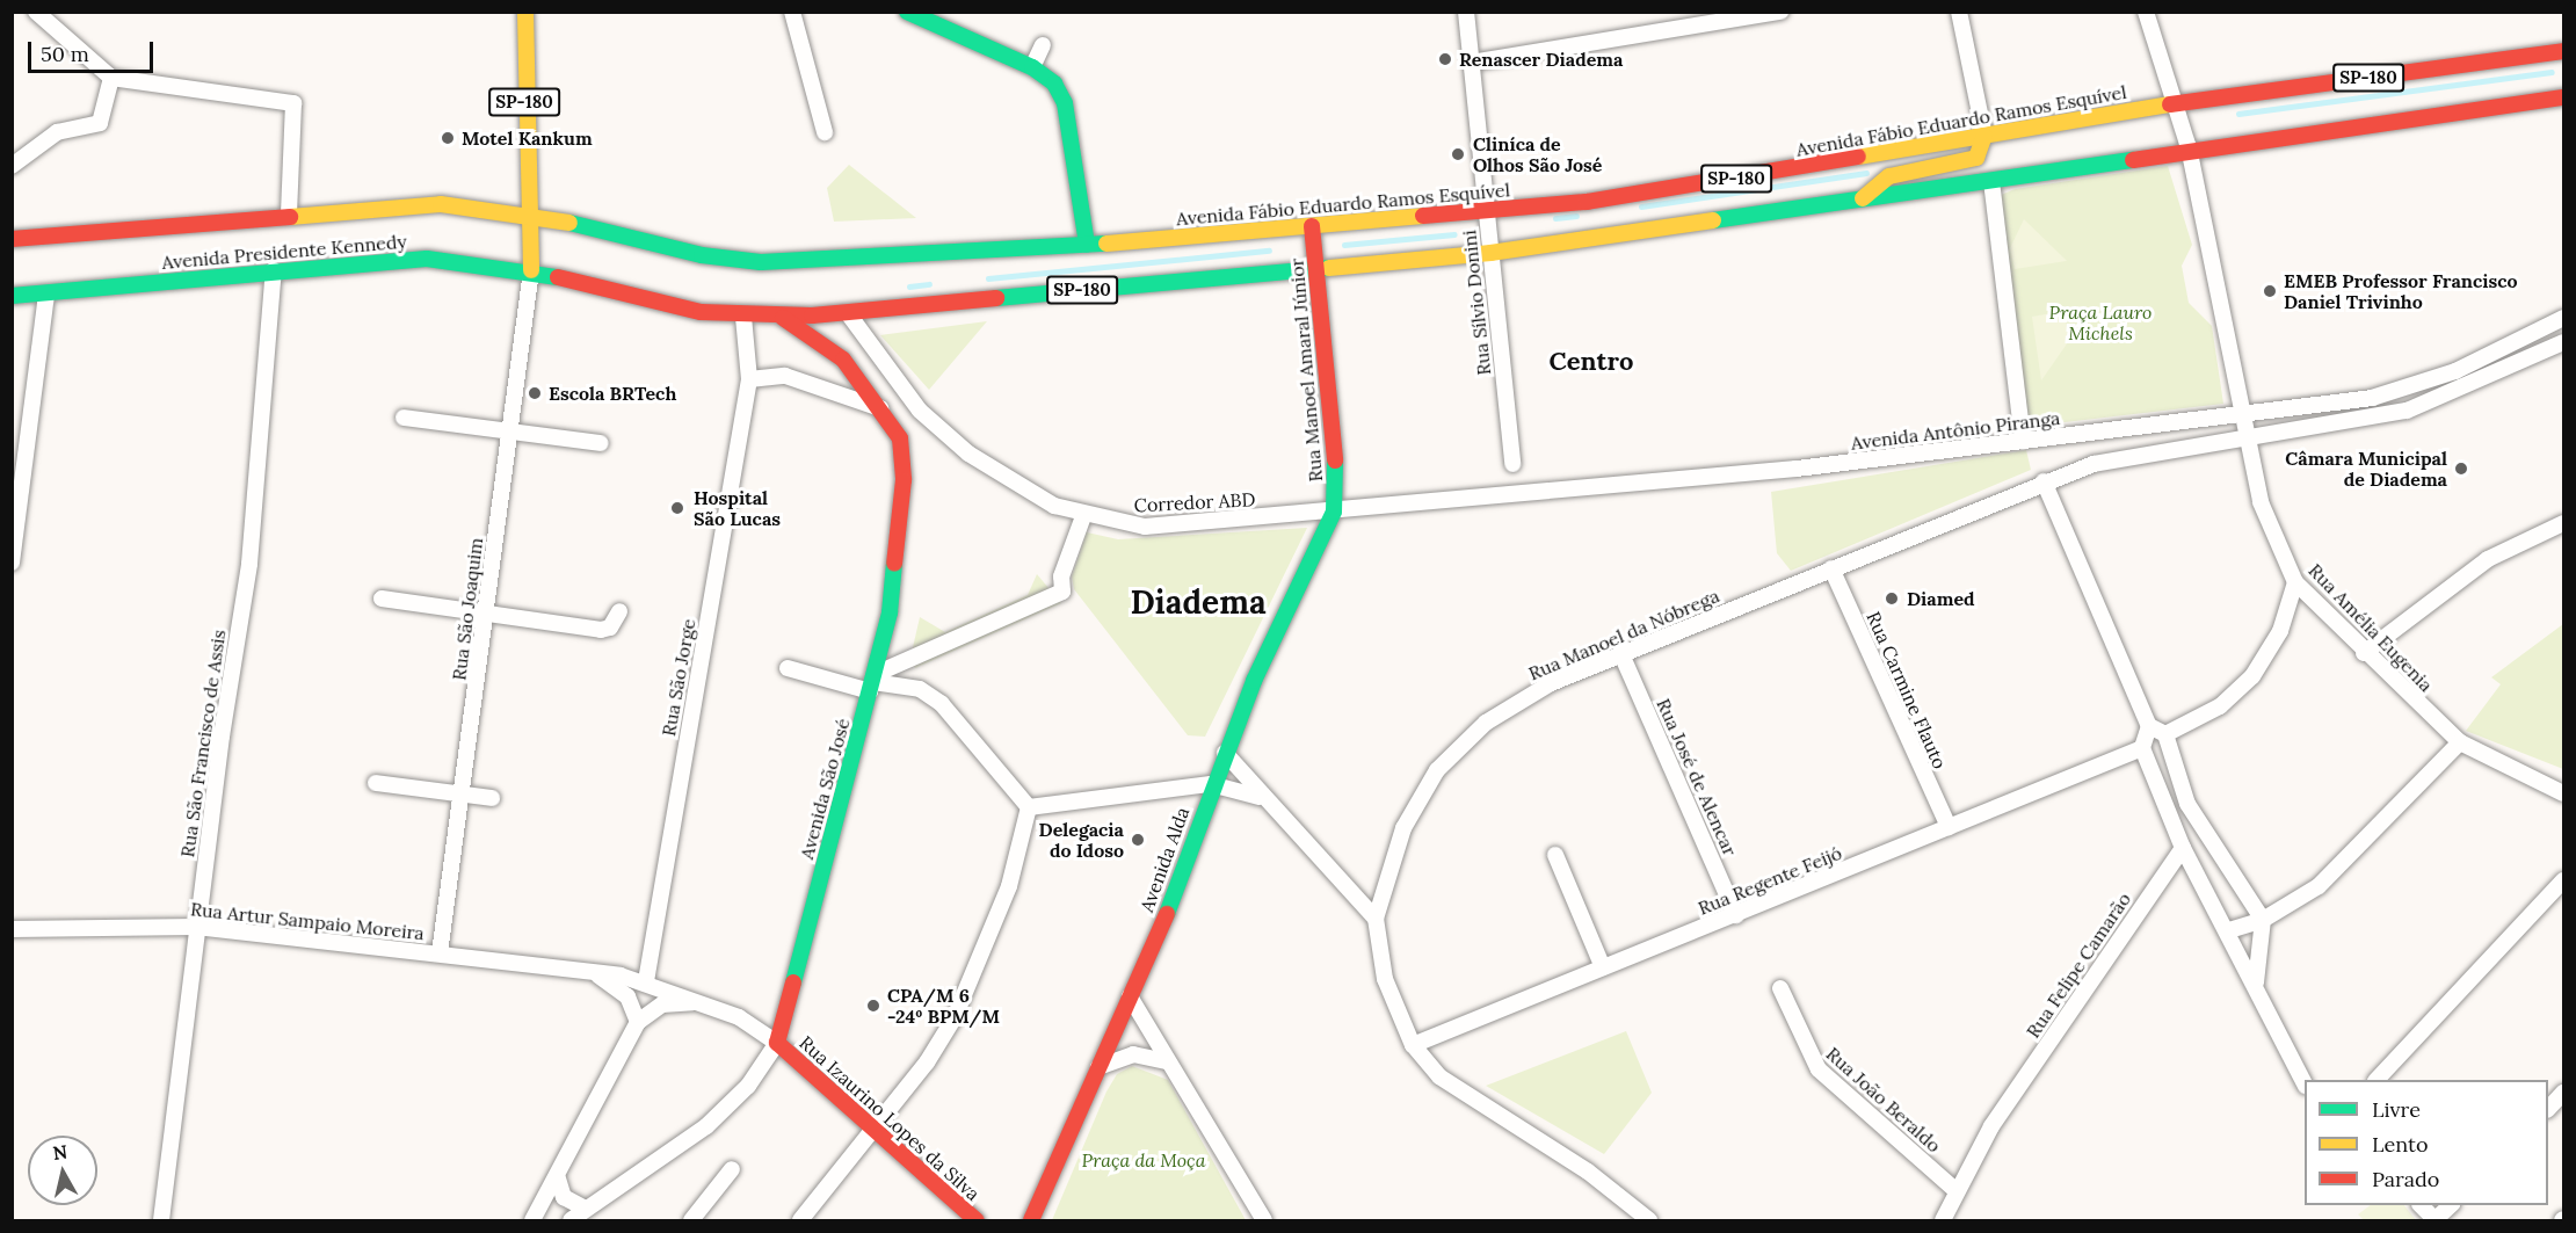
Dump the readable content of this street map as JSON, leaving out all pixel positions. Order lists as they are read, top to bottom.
{
  "streets": {
    "main road": [
      "SP-180",
      "Avenida Fábio Eduardo Ramos Esquível",
      "Avenida Presidente Kennedy",
      "Rua Manoel Amaral Júnior",
      "Avenida São José",
      "Avenida Alda",
      "Rua Izaurino Lopes da Silva"
    ],
    "street": [
      "Rua Sílvio Donini",
      "Avenida Antônio Piranga",
      "Corredor ABD",
      "Rua São Joaquim",
      "Rua Amélia Eugenia",
      "Rua Manoel da Nóbrega",
      "Rua São Jorge",
      "Rua Carmine Flauto",
      "Rua São Francisco de Assis",
      "Rua José de Alencar",
      "Rua Regente Feijó",
      "Rua Artur Sampaio Moreira",
      "Rua Felipe Camarão",
      "Rua João Beraldo"
    ]
  },
  "crossings": [
    ["SP-180", "Avenida Presidente Kennedy"],
    ["SP-180", "Rua Sílvio Donini"],
    ["SP-180", "Rua Manoel Amaral Júnior"],
    ["SP-180", "Corredor ABD"],
    ["SP-180", "Rua São Joaquim"],
    ["SP-180", "Rua Amélia Eugenia"],
    ["Avenida Fábio Eduardo Ramos Esquível", "Avenida Presidente Kennedy"],
    ["Avenida Fábio Eduardo Ramos Esquível", "Rua Sílvio Donini"],
    ["Avenida Fábio Eduardo Ramos Esquível", "Rua Manoel Amaral Júnior"],
    ["Avenida Fábio Eduardo Ramos Esquível", "Rua Amélia Eugenia"],
    ["Avenida Presidente Kennedy", "Corredor ABD"],
    ["Avenida Presidente Kennedy", "Rua São Joaquim"],
    ["Avenida Presidente Kennedy", "Rua São Jorge"],
    ["Avenida Presidente Kennedy", "Rua São Francisco de Assis"],
    ["Avenida Presidente Kennedy", "Avenida São José"],
    ["Rua Manoel Amaral Júnior", "Avenida Antônio Piranga"],
    ["Rua Manoel Amaral Júnior", "Corredor ABD"],
    ["Rua Manoel Amaral Júnior", "Avenida Alda"],
    ["Avenida Antônio Piranga", "Corredor ABD"],
    ["Avenida Antônio Piranga", "Rua Amélia Eugenia"],
    ["Avenida Antônio Piranga", "Avenida Alda"],
    ["Corredor ABD", "Avenida Alda"],
    ["Rua São Joaquim", "Rua Artur Sampaio Moreira"],
    ["Rua Amélia Eugenia", "Rua Manoel da Nóbrega"],
    ["Rua Manoel da Nóbrega", "Rua Carmine Flauto"],
    ["Rua Manoel da Nóbrega", "Rua José de Alencar"],
    ["Rua Manoel da Nóbrega", "Rua Regente Feijó"],
    ["Rua São Jorge", "Rua Artur Sampaio Moreira"],
    ["Rua Carmine Flauto", "Rua Regente Feijó"],
    ["Rua São Francisco de Assis", "Rua Artur Sampaio Moreira"],
    ["Rua José de Alencar", "Rua Regente Feijó"],
    ["Avenida São José", "Rua Artur Sampaio Moreira"],
    ["Avenida São José", "Rua Izaurino Lopes da Silva"],
    ["Rua Artur Sampaio Moreira", "Rua Izaurino Lopes da Silva"],
    ["Rua Felipe Camarão", "Rua João Beraldo"]
  ],
  "districts": ["Centro", "Diadema"],
  "parks": ["Praça Lauro Michels", "Praça da Moça"],
  "places": [
    "Renascer Diadema",
    "Motel Kankum",
    "Cliníca de Olhos São José",
    "EMEB Professor Francisco Daniel Trivinho",
    "Escola BRTech",
    "Câmara Municipal de Diadema",
    "Hospital São Lucas",
    "Diamed",
    "Delegacia do Idoso",
    "CPA/M 6 -24º BPM/M"
  ],
  "legend": ["Livre", "Lento", "Parado"],
  "scale_bar": "50 m",
  "north": "top"
}
